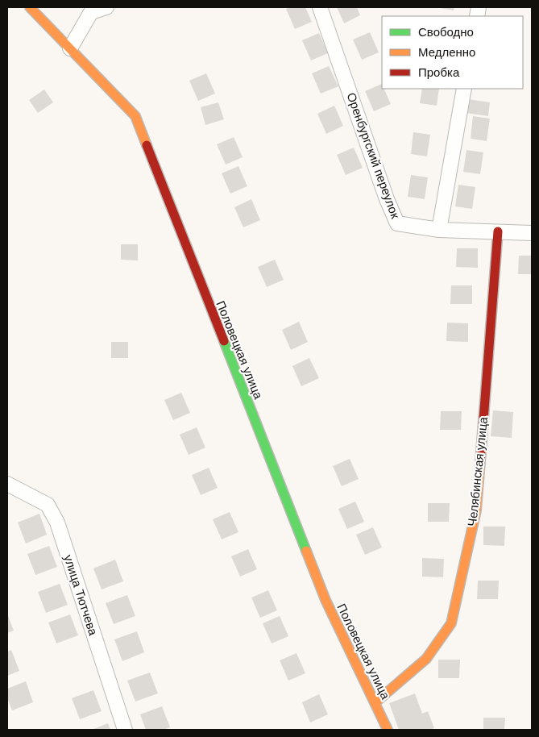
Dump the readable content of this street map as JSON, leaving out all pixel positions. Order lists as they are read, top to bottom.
{
  "streets": {
    "street": [
      "Оренбургский переулок",
      "Половецкая улица",
      "Челябинская улица",
      "улица Тютчева"
    ]
  },
  "crossings": [
    ["Оренбургский переулок", "Челябинская улица"],
    ["Половецкая улица", "Челябинская улица"]
  ],
  "legend": ["Свободно", "Медленно", "Пробка"]
}
